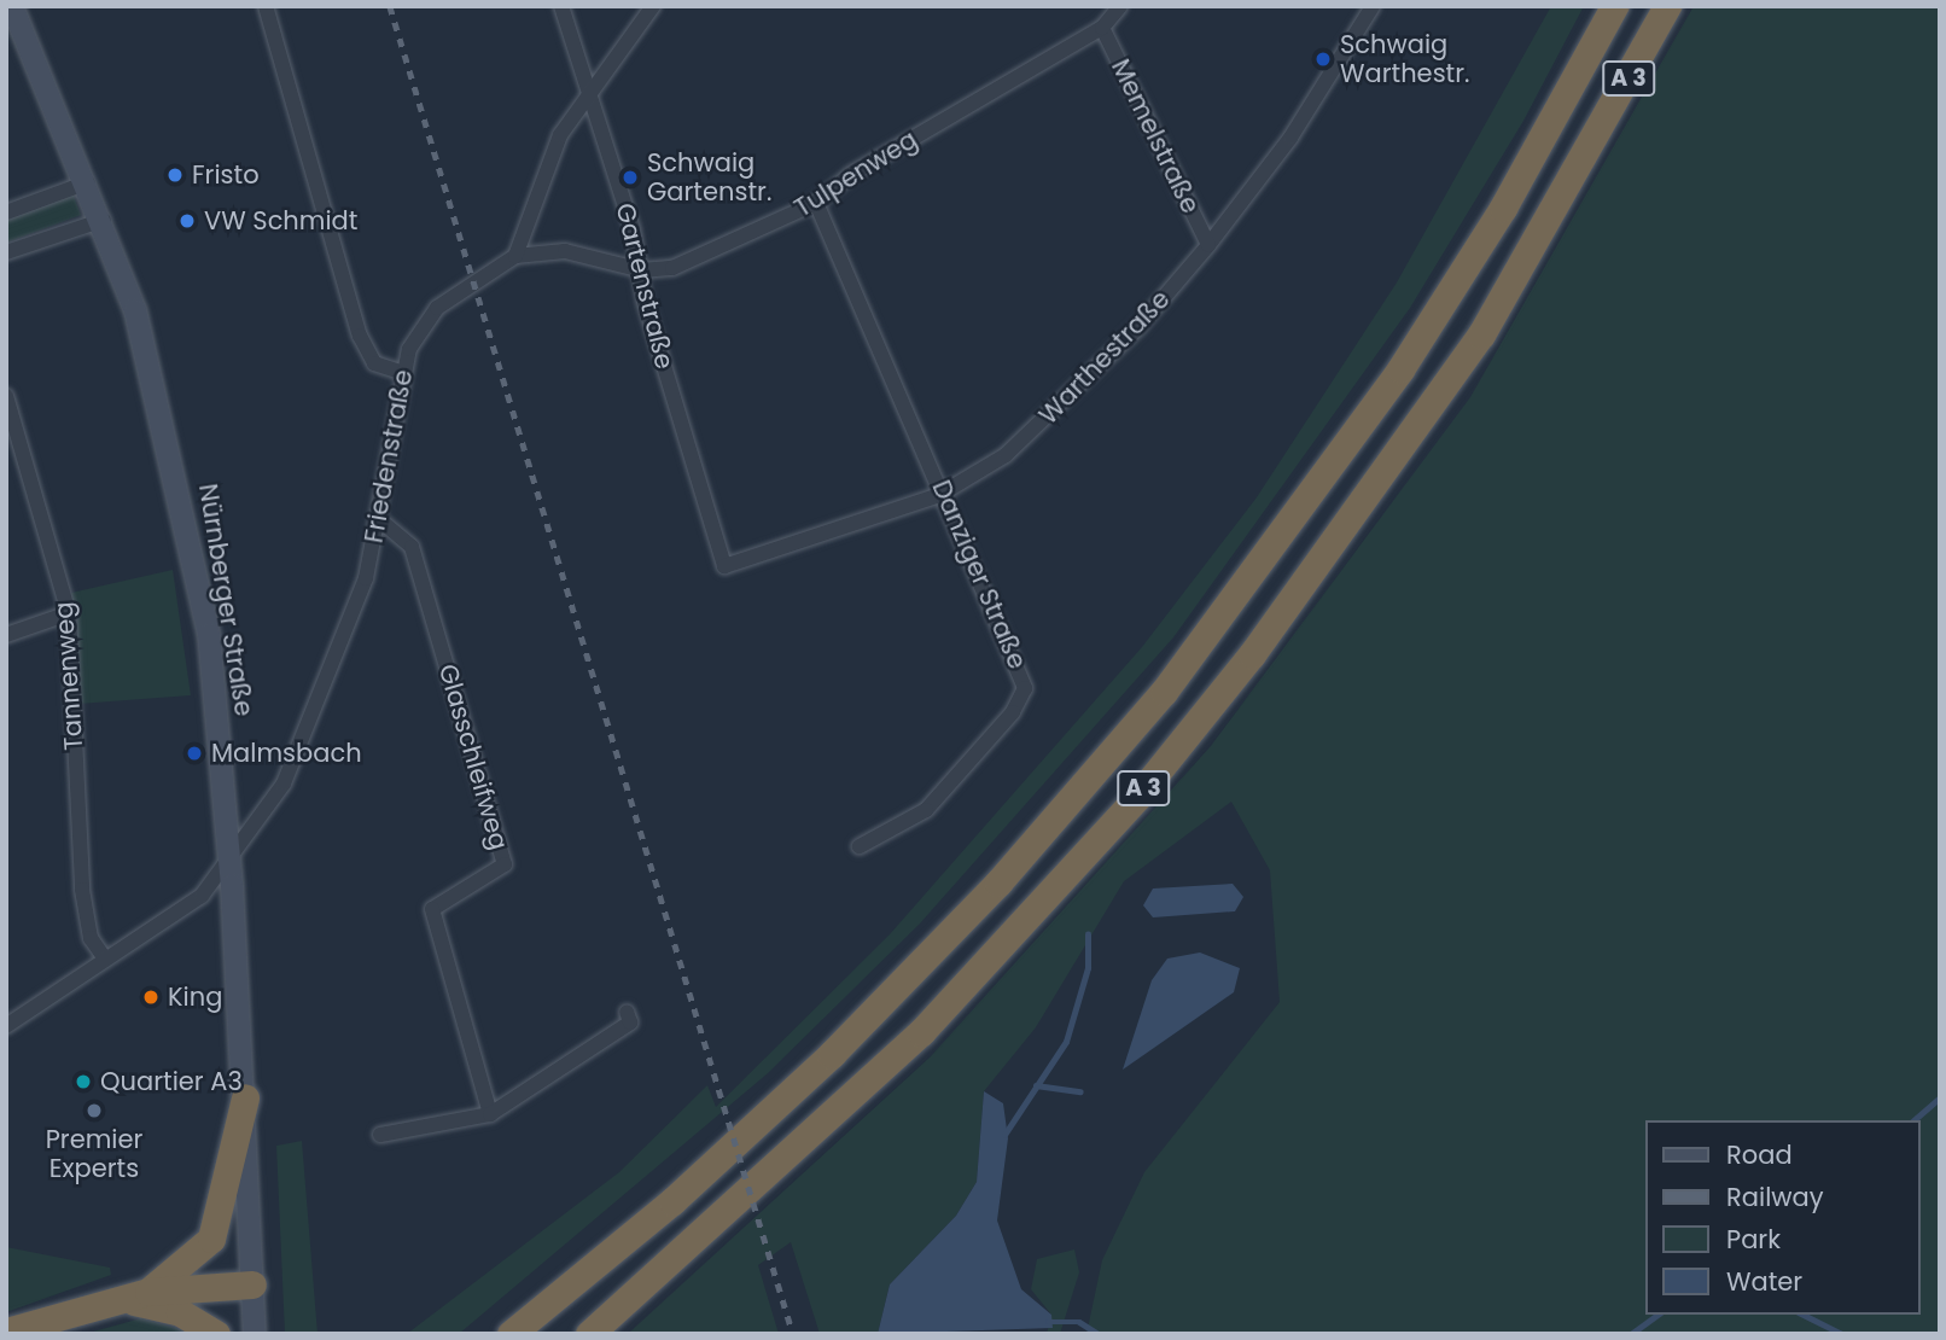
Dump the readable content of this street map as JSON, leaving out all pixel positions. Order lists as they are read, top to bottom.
{
  "streets": {
    "highway": ["A 3"],
    "main road": ["Nürnberger Straße"],
    "street": [
      "Memelstraße",
      "Tulpenweg",
      "Gartenstraße",
      "Warthestraße",
      "Friedenstraße",
      "Danziger Straße",
      "Tannenweg",
      "Glasschleifweg"
    ]
  },
  "crossings": [
    ["Memelstraße", "Tulpenweg"],
    ["Memelstraße", "Warthestraße"],
    ["Tulpenweg", "Gartenstraße"],
    ["Tulpenweg", "Friedenstraße"],
    ["Tulpenweg", "Danziger Straße"],
    ["Gartenstraße", "Warthestraße"],
    ["Warthestraße", "Danziger Straße"],
    ["Friedenstraße", "Nürnberger Straße"],
    ["Friedenstraße", "Tannenweg"],
    ["Friedenstraße", "Glasschleifweg"]
  ],
  "places": [
    "Schwaig Warthestr.",
    "Fristo",
    "Schwaig Gartenstr.",
    "VW Schmidt",
    "Malmsbach",
    "King",
    "Quartier A3",
    "Premier Experts"
  ],
  "legend": [
    "Road",
    "Railway",
    "Park",
    "Water"
  ]
}
